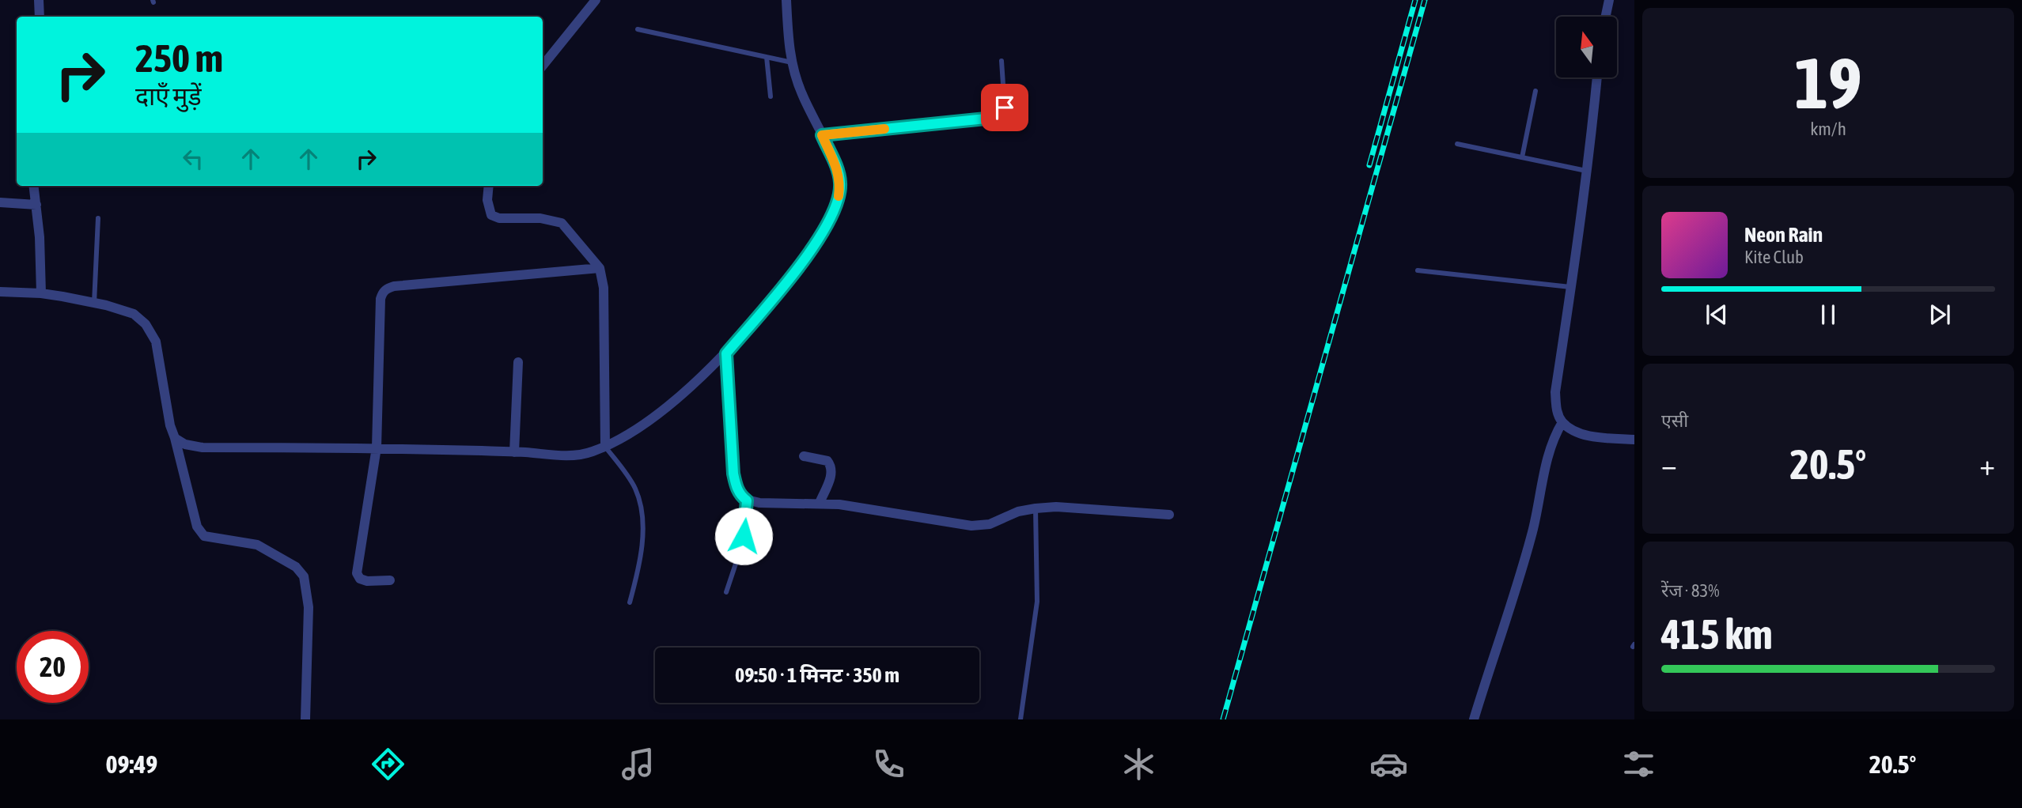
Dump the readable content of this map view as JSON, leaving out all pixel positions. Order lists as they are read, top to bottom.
{
  "north": "top",
  "page": {
    "tile": [
      ["19", "km/h"],
      "एसी",
      ["रेंज · 83%", "415 km"]
    ],
    "turn": ["250 m", "दाएँ मुड़ें"],
    "song": ["Neon Rain", "Kite Club"],
    "heat": ["−", "20.5°", "+"],
    "limit": "20",
    "trip": "09:50 · 1 मिनट · 350 m",
    "tabs": ["09:49", "20.5°"]
  }
}
